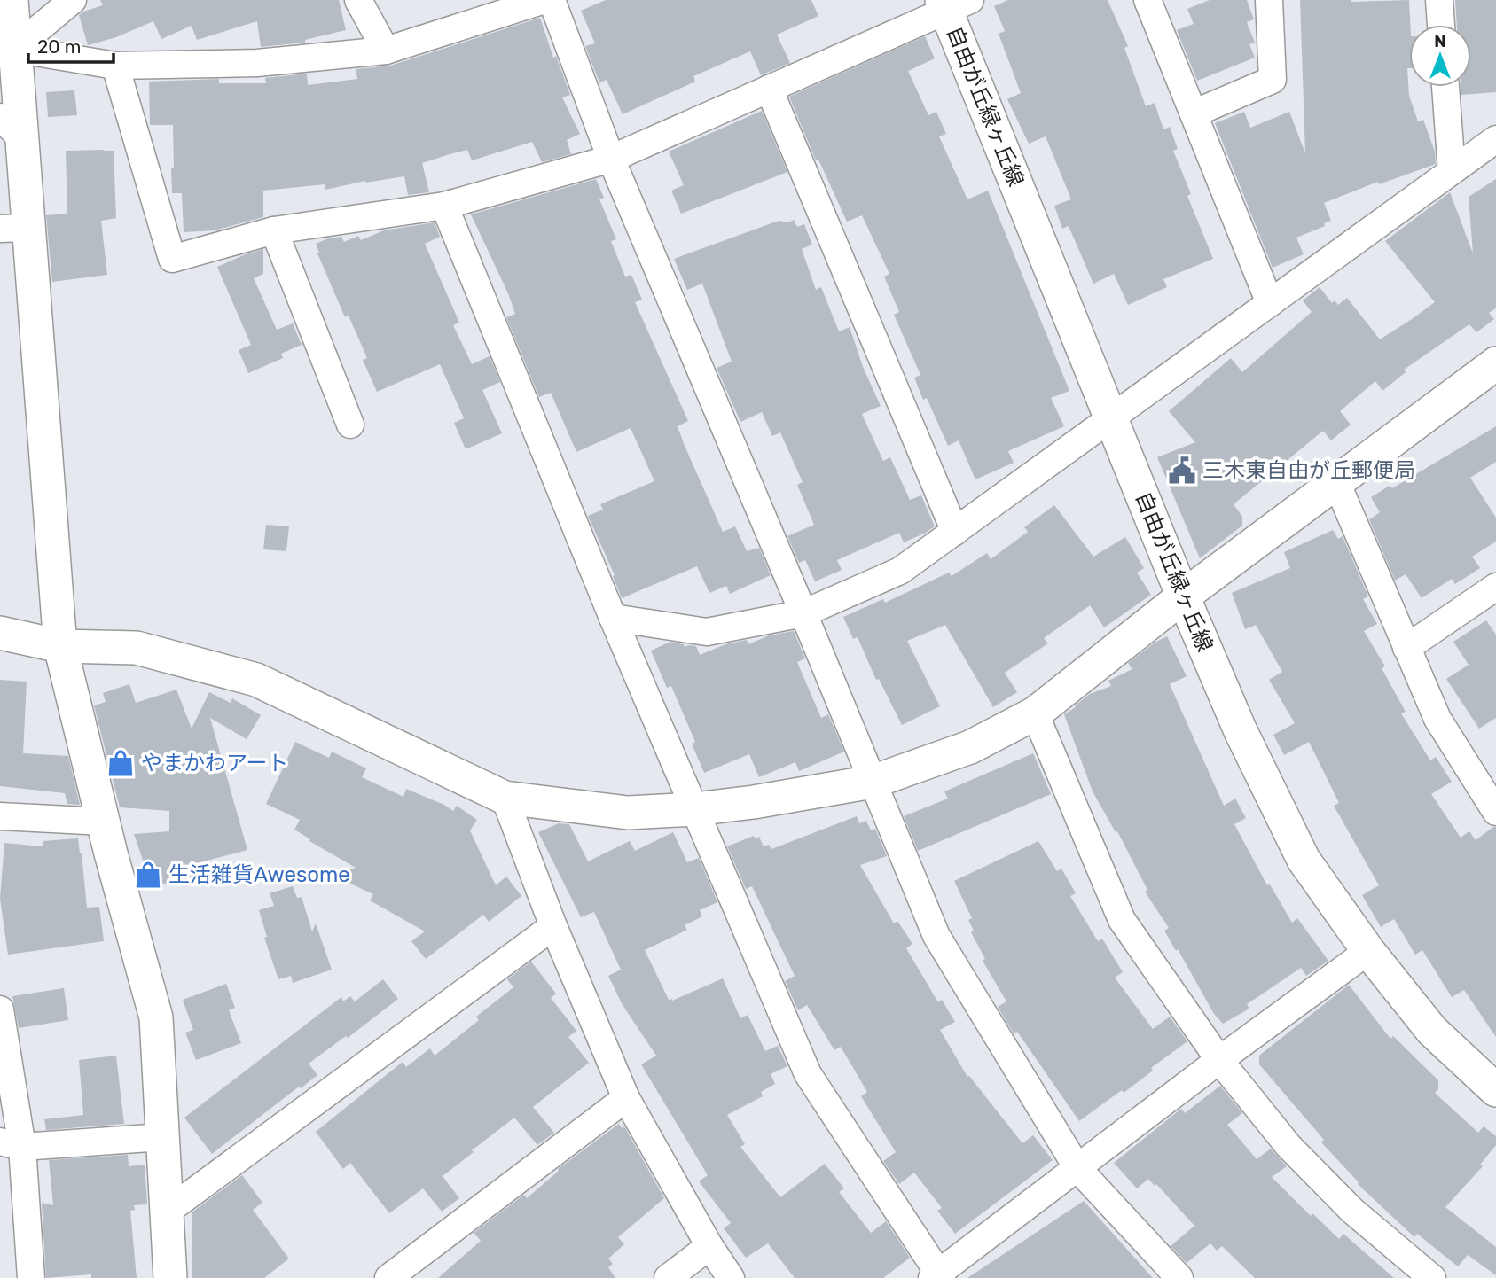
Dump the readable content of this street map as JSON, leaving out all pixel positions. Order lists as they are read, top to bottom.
{
  "streets": {
    "street": ["自由が丘緑ヶ丘線"]
  },
  "places": {
    "public building": ["三木東自由が丘郵便局"],
    "shop": ["やまかわアート", "生活雑貨Awesome"]
  },
  "scale_bar": "20 m",
  "north": "top"
}
